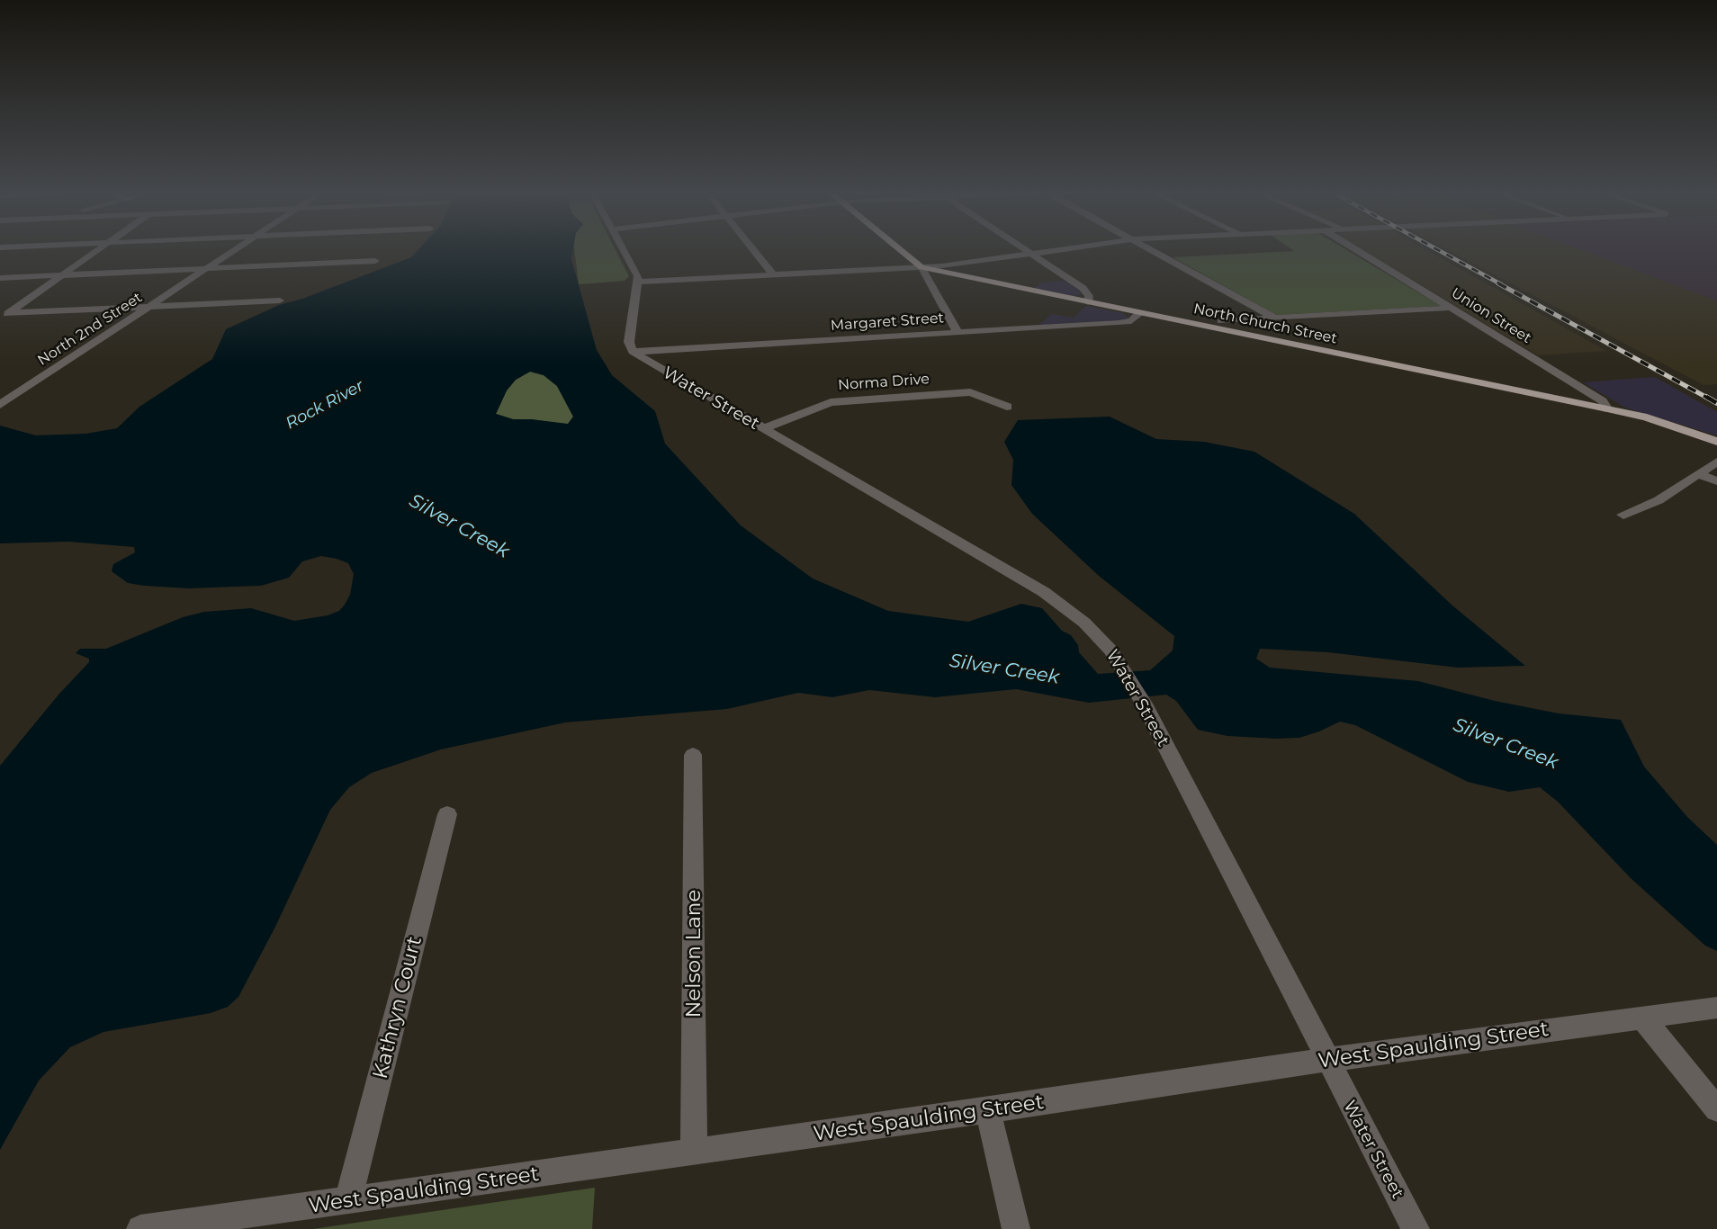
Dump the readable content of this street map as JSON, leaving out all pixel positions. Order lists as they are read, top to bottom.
{
  "streets": {
    "main road": ["North Church Street"],
    "street": [
      "Union Street",
      "Margaret Street",
      "North 2nd Street",
      "Norma Drive",
      "Water Street",
      "Nelson Lane",
      "Kathryn Court",
      "West Spaulding Street"
    ]
  },
  "crossings": [
    ["Union Street", "North Church Street"],
    ["Margaret Street", "North Church Street"],
    ["Margaret Street", "Water Street"],
    ["Norma Drive", "Water Street"],
    ["Water Street", "West Spaulding Street"],
    ["Nelson Lane", "West Spaulding Street"],
    ["Kathryn Court", "West Spaulding Street"]
  ],
  "water": ["Rock River", "Silver Creek"]
}
